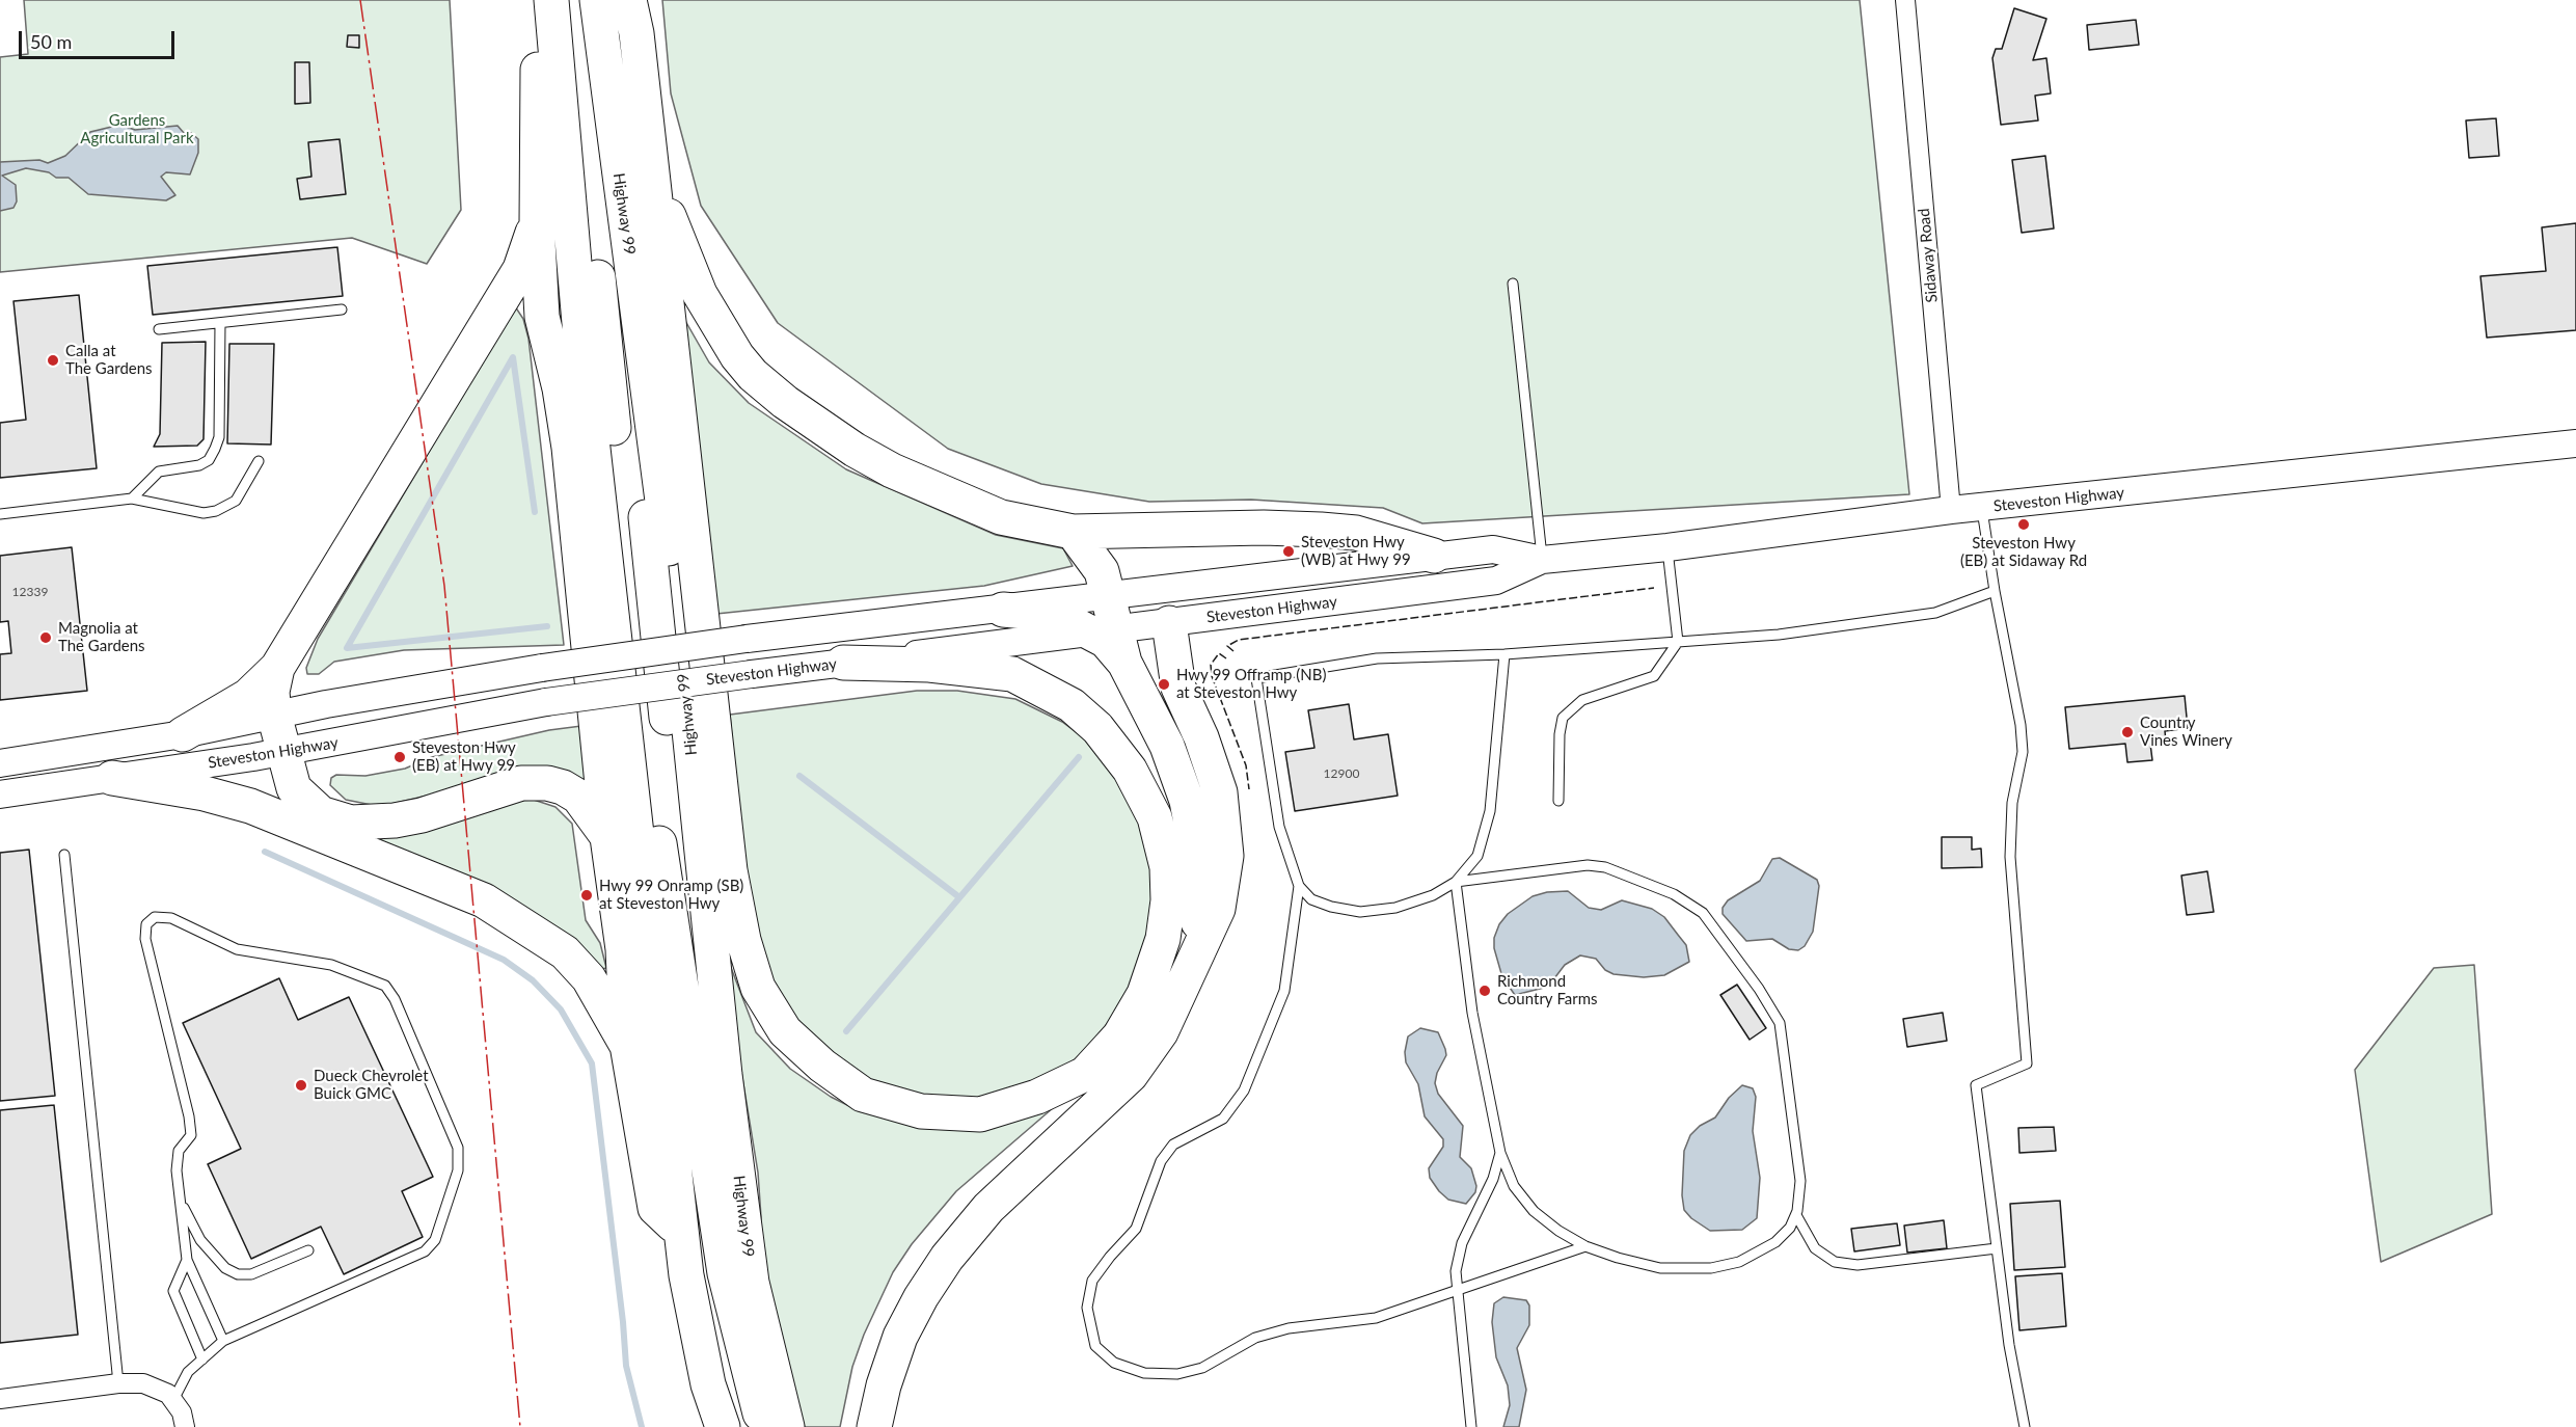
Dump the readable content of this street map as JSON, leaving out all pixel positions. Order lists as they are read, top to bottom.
{
  "streets": {
    "highway": ["Highway 99"],
    "main road": ["Steveston Highway"],
    "street": ["Sidaway Road"]
  },
  "crossings": [
    ["Sidaway Road", "Steveston Highway"]
  ],
  "parks": ["Gardens Agricultural Park"],
  "places": [
    "Calla at The Gardens",
    "Steveston Hwy (EB) at Sidaway Rd",
    "Steveston Hwy (WB) at Hwy 99",
    "Magnolia at The Gardens",
    "Hwy 99 Offramp (NB) at Steveston Hwy",
    "Country Vines Winery",
    "Steveston Hwy (EB) at Hwy 99",
    "Hwy 99 Onramp (SB) at Steveston Hwy",
    "Richmond Country Farms",
    "Dueck Chevrolet Buick GMC"
  ],
  "house_numbers": ["12339", "12900"],
  "scale_bar": "50 m"
}
